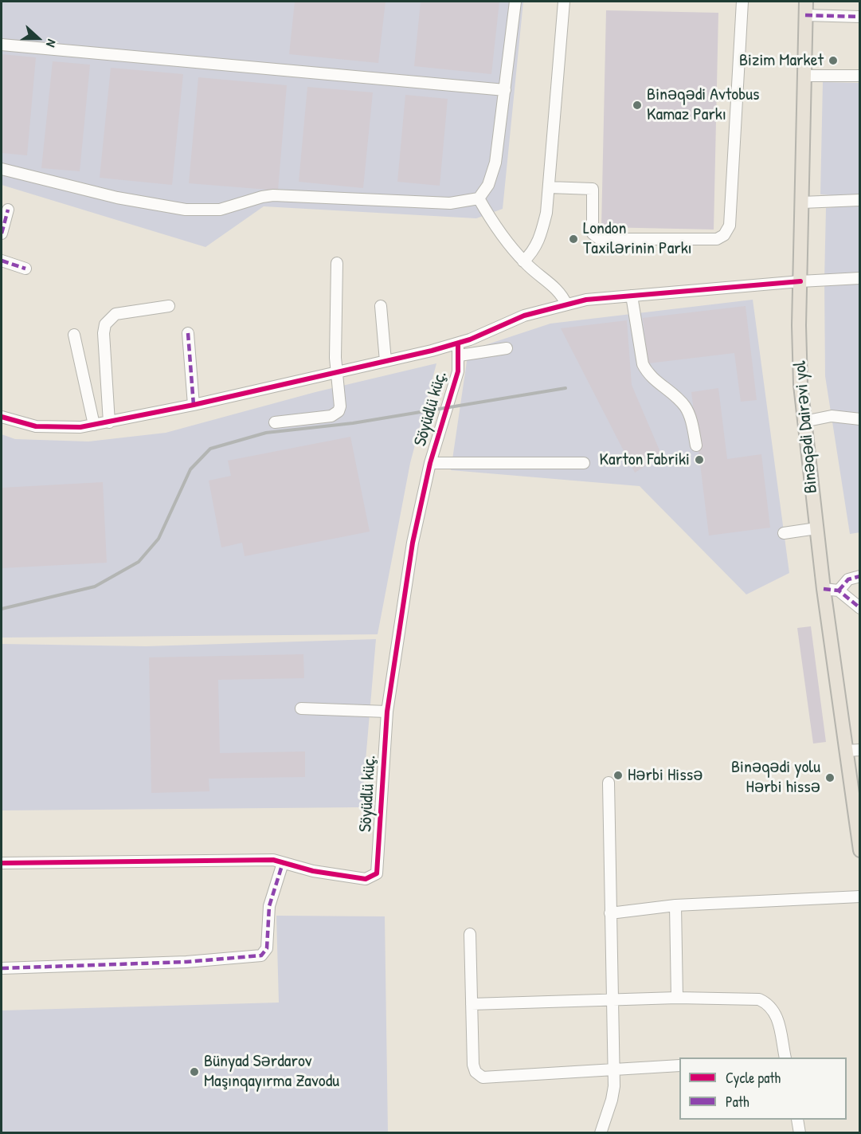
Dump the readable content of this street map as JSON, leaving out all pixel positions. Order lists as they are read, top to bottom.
{
  "streets": {
    "main road": ["Binəqədi Dairəvi yol"],
    "street": ["Söyüdlü küç."]
  },
  "crossings": [
    ["Söyüdlü küç.", "Binəqədi Dairəvi yol"]
  ],
  "places": [
    "Bizim Market",
    "Binəqədi Avtobus Kamaz Parkı",
    "London Taxilərinin Parkı",
    "Karton Fabriki",
    "Hərbi Hissə",
    "Binəqədi yolu Hərbi hissə",
    "Bünyad Sərdarov Maşınqayırma Zavodu"
  ],
  "legend": ["Cycle path", "Path"],
  "north": "right"
}
